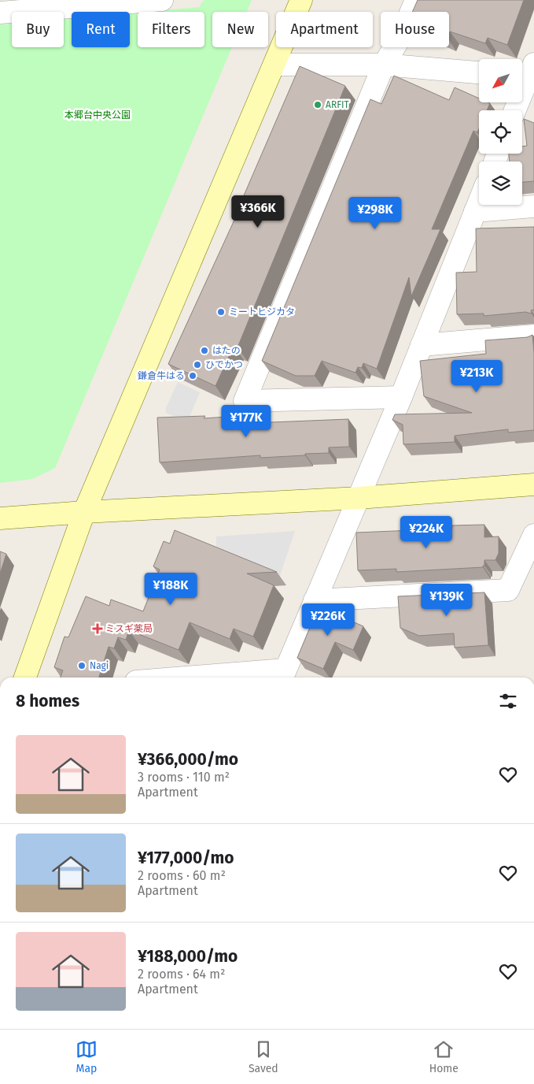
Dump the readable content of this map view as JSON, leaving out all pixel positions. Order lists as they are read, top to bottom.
{
  "parks": ["本郷台中央公園"],
  "places": {
    "other": [
      "ARFIT",
      "ミートヒジカタ",
      "はたの",
      "ひでかつ",
      "鎌倉牛はる",
      "Nagi"
    ],
    "health": ["ミスギ薬局"]
  },
  "north": "bottom left",
  "page": {
    "chip": [
      "Buy",
      "Rent",
      "Filters",
      "New",
      "Apartment",
      "House"
    ],
    "price": [
      "¥366K",
      "¥298K",
      "¥213K",
      "¥177K",
      "¥224K",
      "¥188K",
      "¥139K",
      "¥226K"
    ],
    "heading": "8 homes",
    "list": [
      {
        "name": "¥366,000/mo",
        "note": "3 rooms · 110 m² · Apartment"
      },
      {
        "name": "¥177,000/mo",
        "note": "2 rooms · 60 m² · Apartment"
      },
      {
        "name": "¥188,000/mo",
        "note": "2 rooms · 64 m² · Apartment"
      }
    ],
    "tabs": ["Map", "Saved", "Home"]
  }
}
